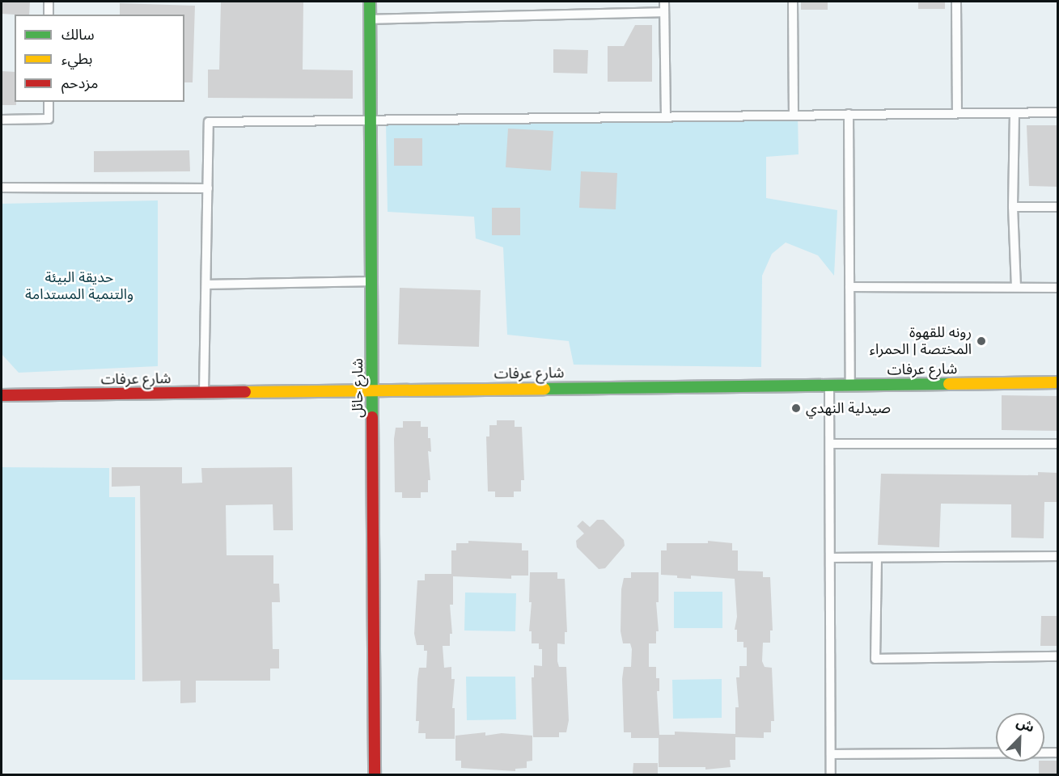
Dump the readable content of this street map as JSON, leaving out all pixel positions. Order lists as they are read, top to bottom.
{
  "streets": {
    "street": ["شارع عرفات", "شارع حائل"]
  },
  "crossings": [
    ["شارع عرفات", "شارع حائل"]
  ],
  "parks": ["حديقة البيئة والتنمية المستدامة"],
  "places": ["رونه للقهوة المختصة | الحمراء", "صيدلية النهدي"],
  "legend": ["سالك", "بطيء", "مزدحم"],
  "north": "top right"
}
